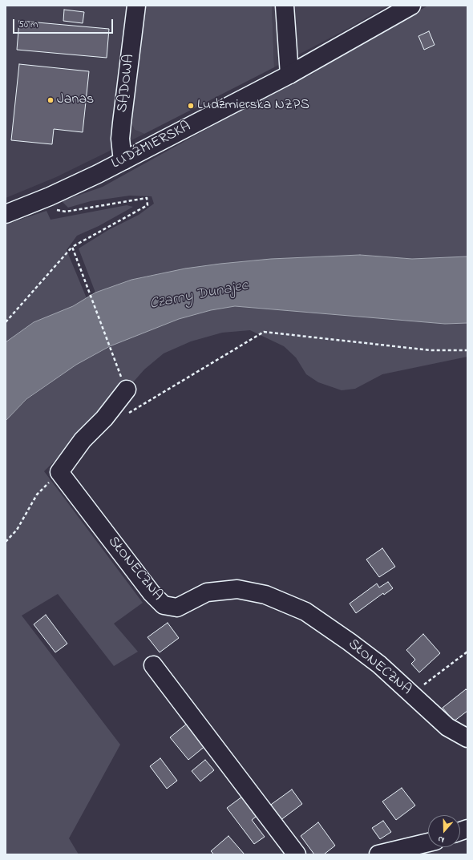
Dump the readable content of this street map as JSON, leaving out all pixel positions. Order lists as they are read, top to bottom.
{
  "streets": {
    "street": ["SĄDOWA", "LUDŹMIERSKA", "SŁONECZNA"]
  },
  "crossings": [
    ["SĄDOWA", "LUDŹMIERSKA"]
  ],
  "water": ["Czarny Dunajec"],
  "places": ["Janas", "Ludźmierska NZPS"],
  "scale_bar": "50 m",
  "north": "bottom"
}
